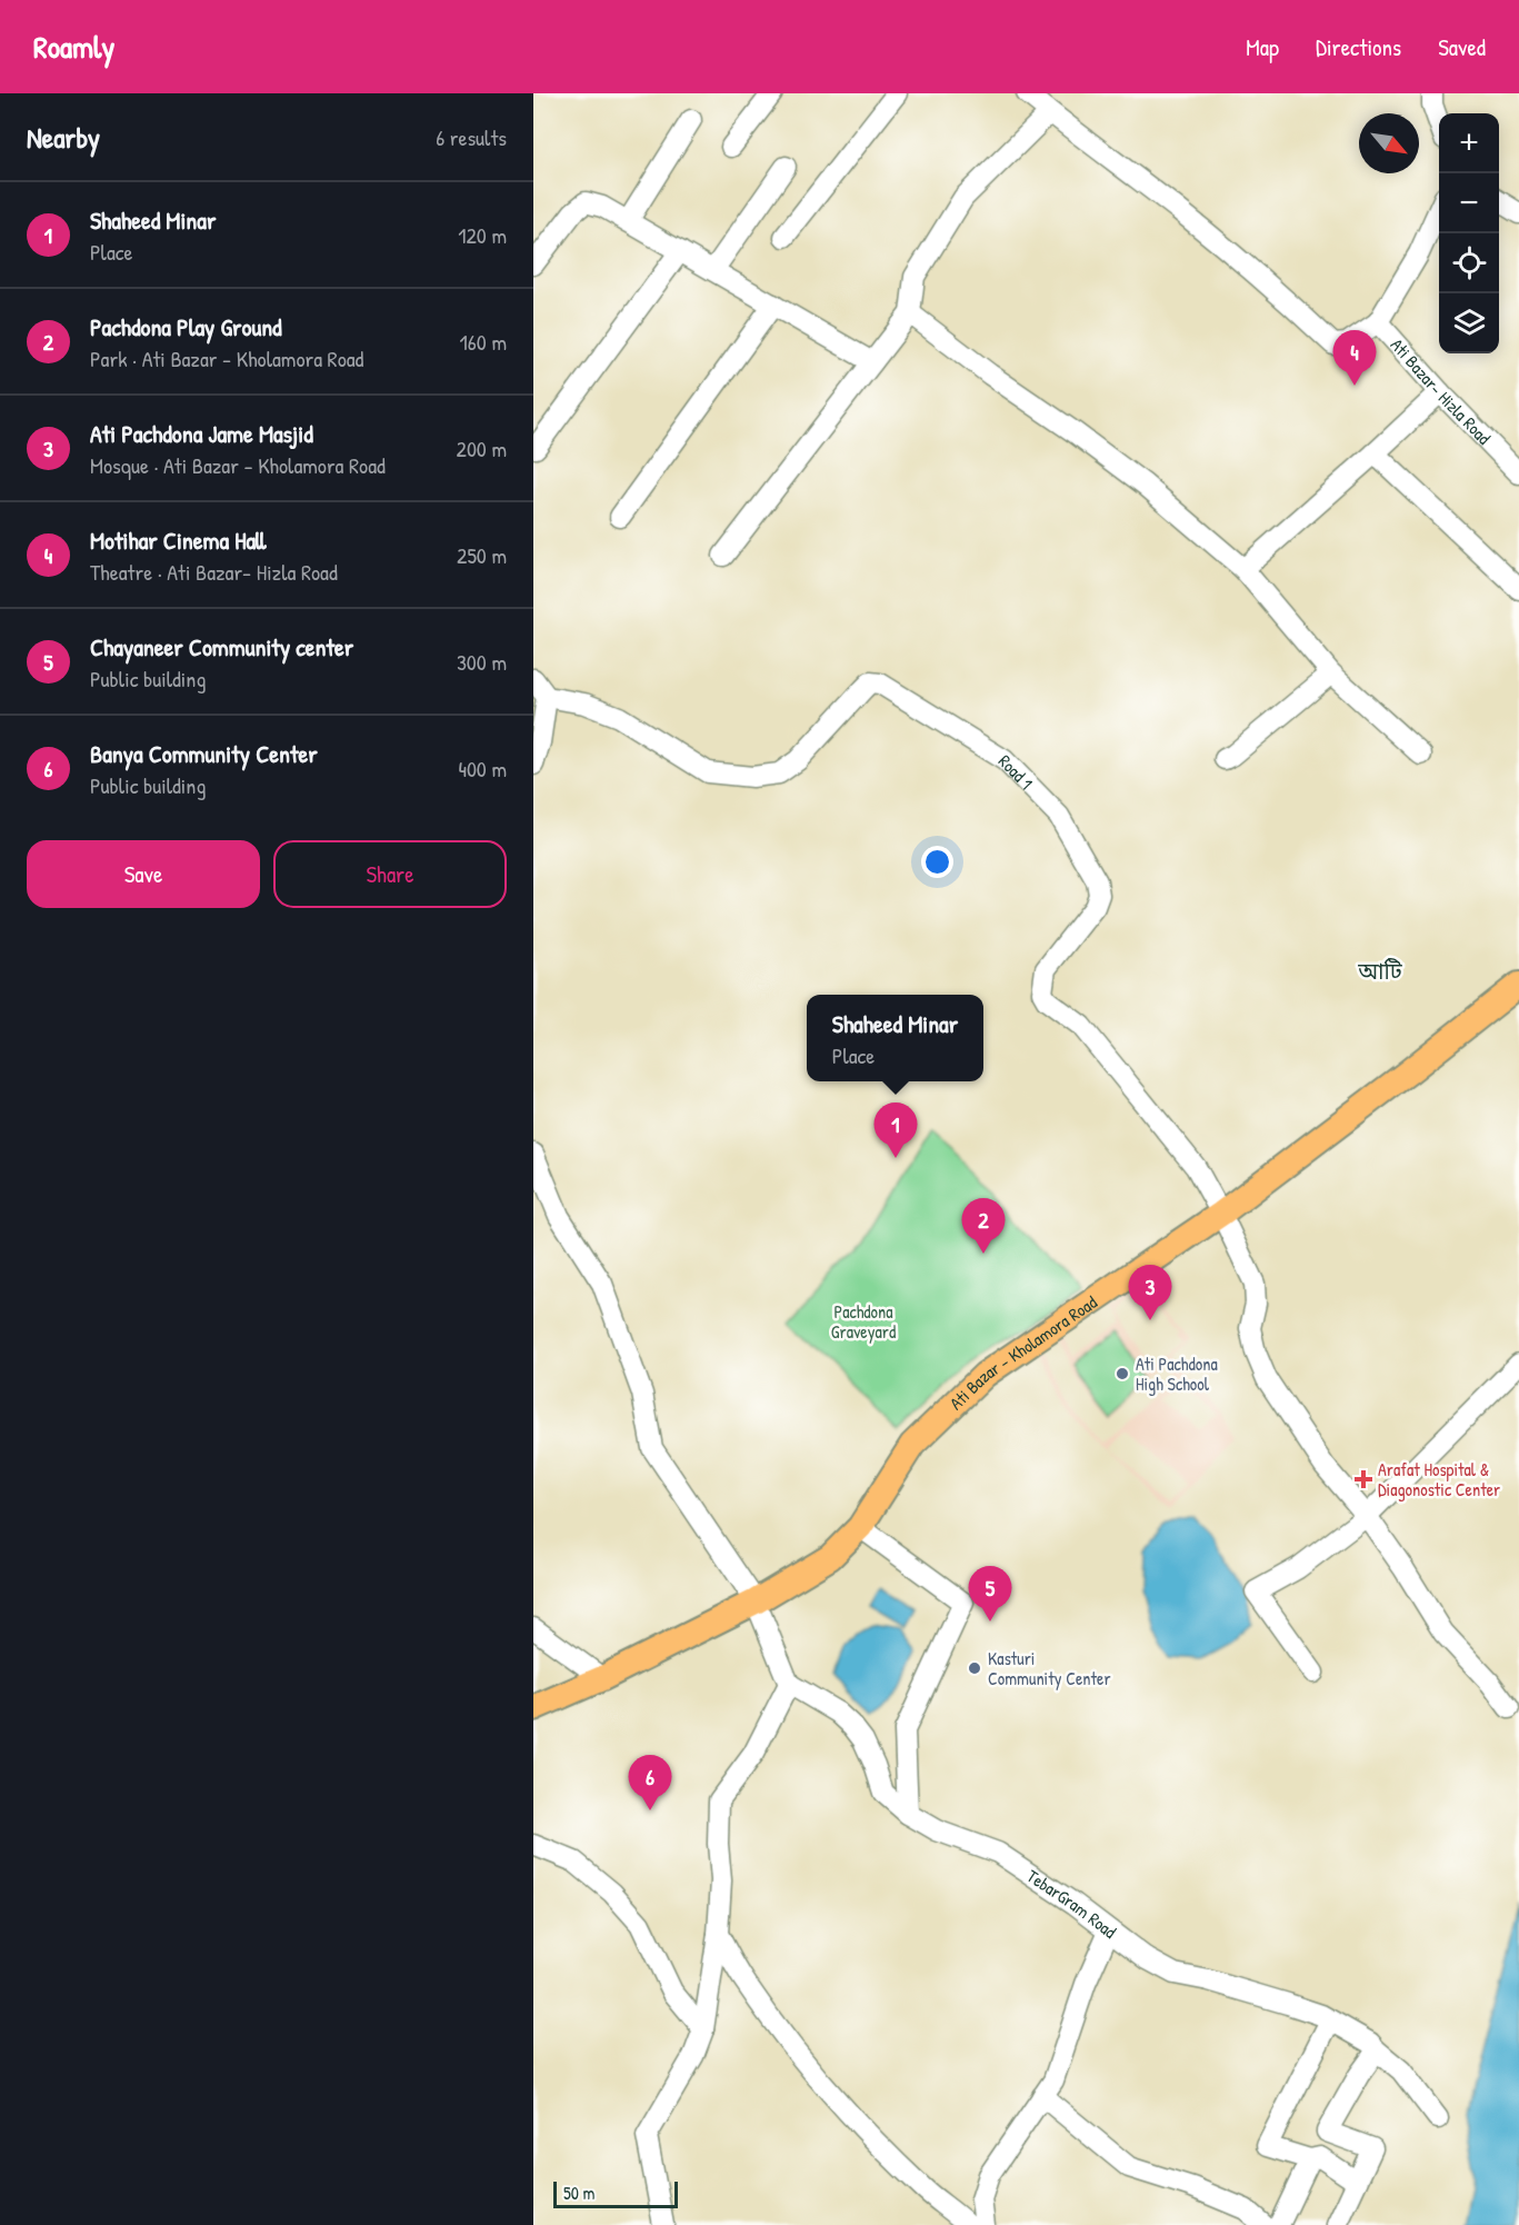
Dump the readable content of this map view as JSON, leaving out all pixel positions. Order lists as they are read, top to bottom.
{
  "streets": {
    "main road": ["Ati Bazar - Kholamora Road"],
    "street": ["Ati Bazar- Hizla Road", "Road 1", "TebarGram Road"]
  },
  "crossings": [
    ["Road 1", "Ati Bazar - Kholamora Road"]
  ],
  "districts": ["আটি"],
  "parks": ["Pachdona Graveyard"],
  "places": {
    "other": ["Ati Pachdona High School", "Kasturi Community Center"],
    "health": ["Arafat Hospital & Diagonostic Center"]
  },
  "scale_bar": "50 m",
  "north": "bottom right",
  "page": {
    "header": "Roamly",
    "nav": ["Map", "Directions", "Saved"],
    "heading": ["Nearby", "6 results"],
    "map_buttons": ["+", "−"],
    "list": [
      {
        "mark": "1",
        "name": "Shaheed Minar",
        "note": "Place",
        "value": "120 m"
      },
      {
        "mark": "2",
        "name": "Pachdona Play Ground",
        "note": "Park · Ati Bazar - Kholamora Road",
        "value": "160 m"
      },
      {
        "mark": "3",
        "name": "Ati Pachdona Jame Masjid",
        "note": "Mosque · Ati Bazar - Kholamora Road",
        "value": "200 m"
      },
      {
        "mark": "4",
        "name": "Motihar Cinema Hall",
        "note": "Theatre · Ati Bazar- Hizla Road",
        "value": "250 m"
      },
      {
        "mark": "5",
        "name": "Chayaneer Community center",
        "note": "Public building",
        "value": "300 m"
      },
      {
        "mark": "6",
        "name": "Banya Community Center",
        "note": "Public building",
        "value": "400 m"
      }
    ],
    "pins": [
      "4",
      "1",
      "2",
      "3",
      "5",
      "6"
    ],
    "buttons": ["Save", "Share"],
    "popup": ["Shaheed Minar", "Place"],
    "scale": "50 m"
  }
}
